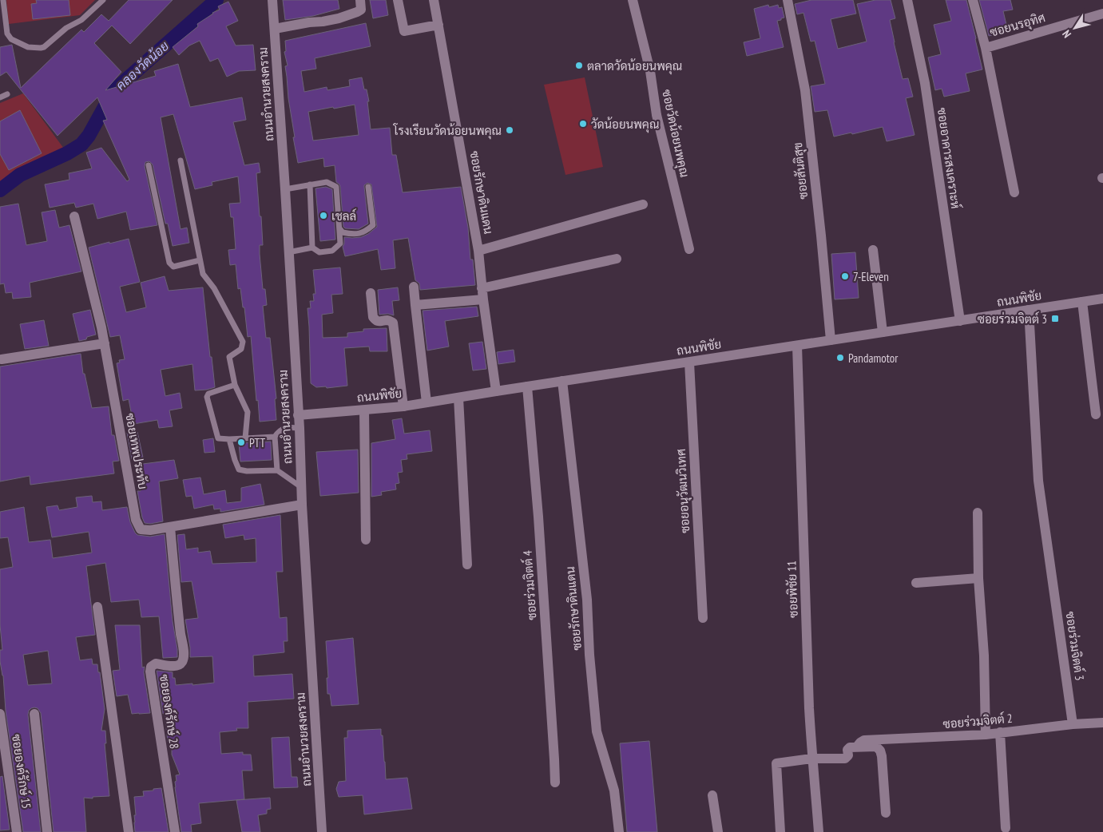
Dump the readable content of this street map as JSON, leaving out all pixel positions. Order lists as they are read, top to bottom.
{
  "streets": {
    "street": [
      "ซอยนรอุทิศ",
      "ถนนอำนวยสงคราม",
      "ซอยวัดน้อยนพคุณ",
      "ซอยอาคารสงเคราะห์",
      "ซอยสันติสุข",
      "ซอยรักษาดินแดน",
      "ถนนพิชัย",
      "ซอยเทพประทับ",
      "ซอยอนุวัฒนวิเทศ",
      "ซอยร่วมจิตต์ 4",
      "ซอยพิชัย 11",
      "ซอยร่วมจิตต์ 3",
      "ซอยองค์รักษ์ 28",
      "ซอยร่วมจิตต์ 2",
      "ซอยองค์รักษ์ 15"
    ]
  },
  "crossings": [
    ["ถนนอำนวยสงคราม", "ถนนพิชัย"],
    ["ถนนอำนวยสงคราม", "ซอยเทพประทับ"],
    ["ซอยอาคารสงเคราะห์", "ถนนพิชัย"],
    ["ซอยสันติสุข", "ถนนพิชัย"],
    ["ซอยรักษาดินแดน", "ถนนพิชัย"],
    ["ถนนพิชัย", "ซอยอนุวัฒนวิเทศ"],
    ["ถนนพิชัย", "ซอยร่วมจิตต์ 4"],
    ["ถนนพิชัย", "ซอยพิชัย 11"],
    ["ถนนพิชัย", "ซอยร่วมจิตต์ 3"],
    ["ซอยเทพประทับ", "ซอยองค์รักษ์ 28"],
    ["ซอยร่วมจิตต์ 3", "ซอยร่วมจิตต์ 2"]
  ],
  "water": ["คลองวัดน้อย"],
  "places": {
    "other": [
      "ตลาดวัดน้อยนพคุณ",
      "วัดน้อยนพคุณ",
      "โรงเรียนวัดน้อยนพคุณ",
      "เชลล์",
      "7-Eleven",
      "Pandamotor",
      "PTT"
    ],
    "transit": ["ซอยร่วมจิตต์ 3"]
  },
  "north": "bottom left"
}
